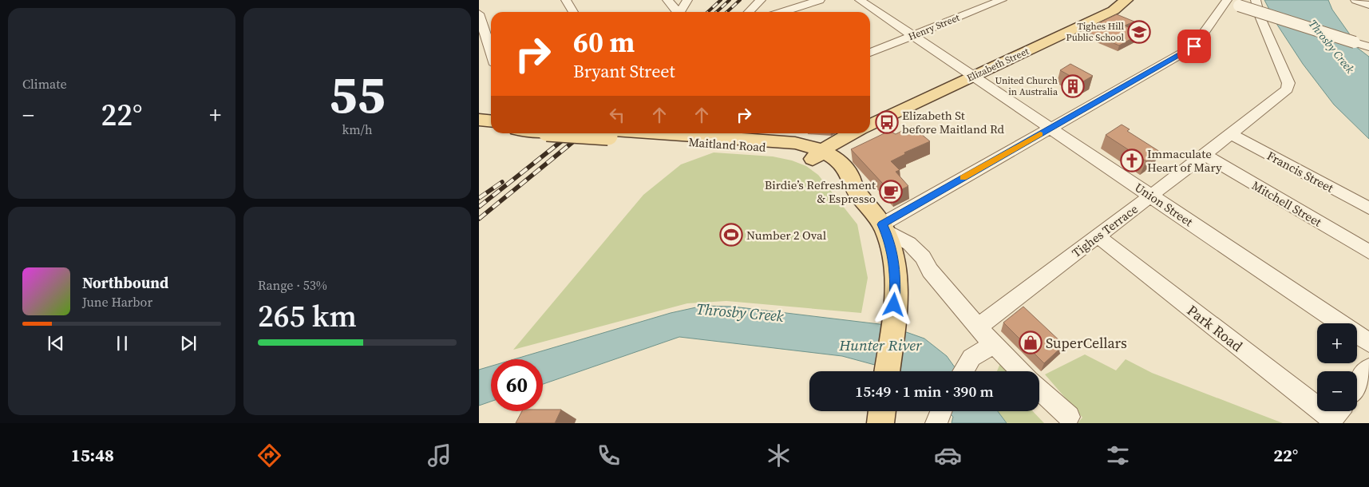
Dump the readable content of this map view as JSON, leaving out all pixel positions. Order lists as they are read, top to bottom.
{
  "streets": {
    "main road": ["Elizabeth Street", "Maitland Road"],
    "street": [
      "Henry Street",
      "Francis Street",
      "Mitchell Street",
      "Union Street",
      "Tighes Terrace",
      "Park Road"
    ]
  },
  "crossings": [
    ["Henry Street", "Union Street"],
    ["Elizabeth Street", "Union Street"],
    ["Francis Street", "Tighes Terrace"],
    ["Mitchell Street", "Tighes Terrace"],
    ["Union Street", "Tighes Terrace"],
    ["Tighes Terrace", "Park Road"]
  ],
  "water": ["Throsby Creek", "Hunter River"],
  "places": {
    "school or university": ["Tighes Hill Public School"],
    "building": ["United Church in Australia"],
    "bus stop": ["Elizabeth St before Maitland Rd"],
    "church": ["Immaculate Heart of Mary"],
    "cafe": ["Birdie’s Refreshment & Espresso"],
    "sports": ["Number 2 Oval"],
    "shop": ["SuperCellars"]
  },
  "page": {
    "tile": [
      "Climate",
      ["55", "km/h"],
      ["Range · 53%", "265 km"]
    ],
    "turn": ["60 m", "Bryant Street"],
    "heat": ["−", "22°", "+"],
    "song": ["Northbound", "June Harbor"],
    "map_buttons": ["+", "−"],
    "limit": "60",
    "trip": "15:49 · 1 min · 390 m",
    "tabs": ["15:48", "22°"]
  }
}
